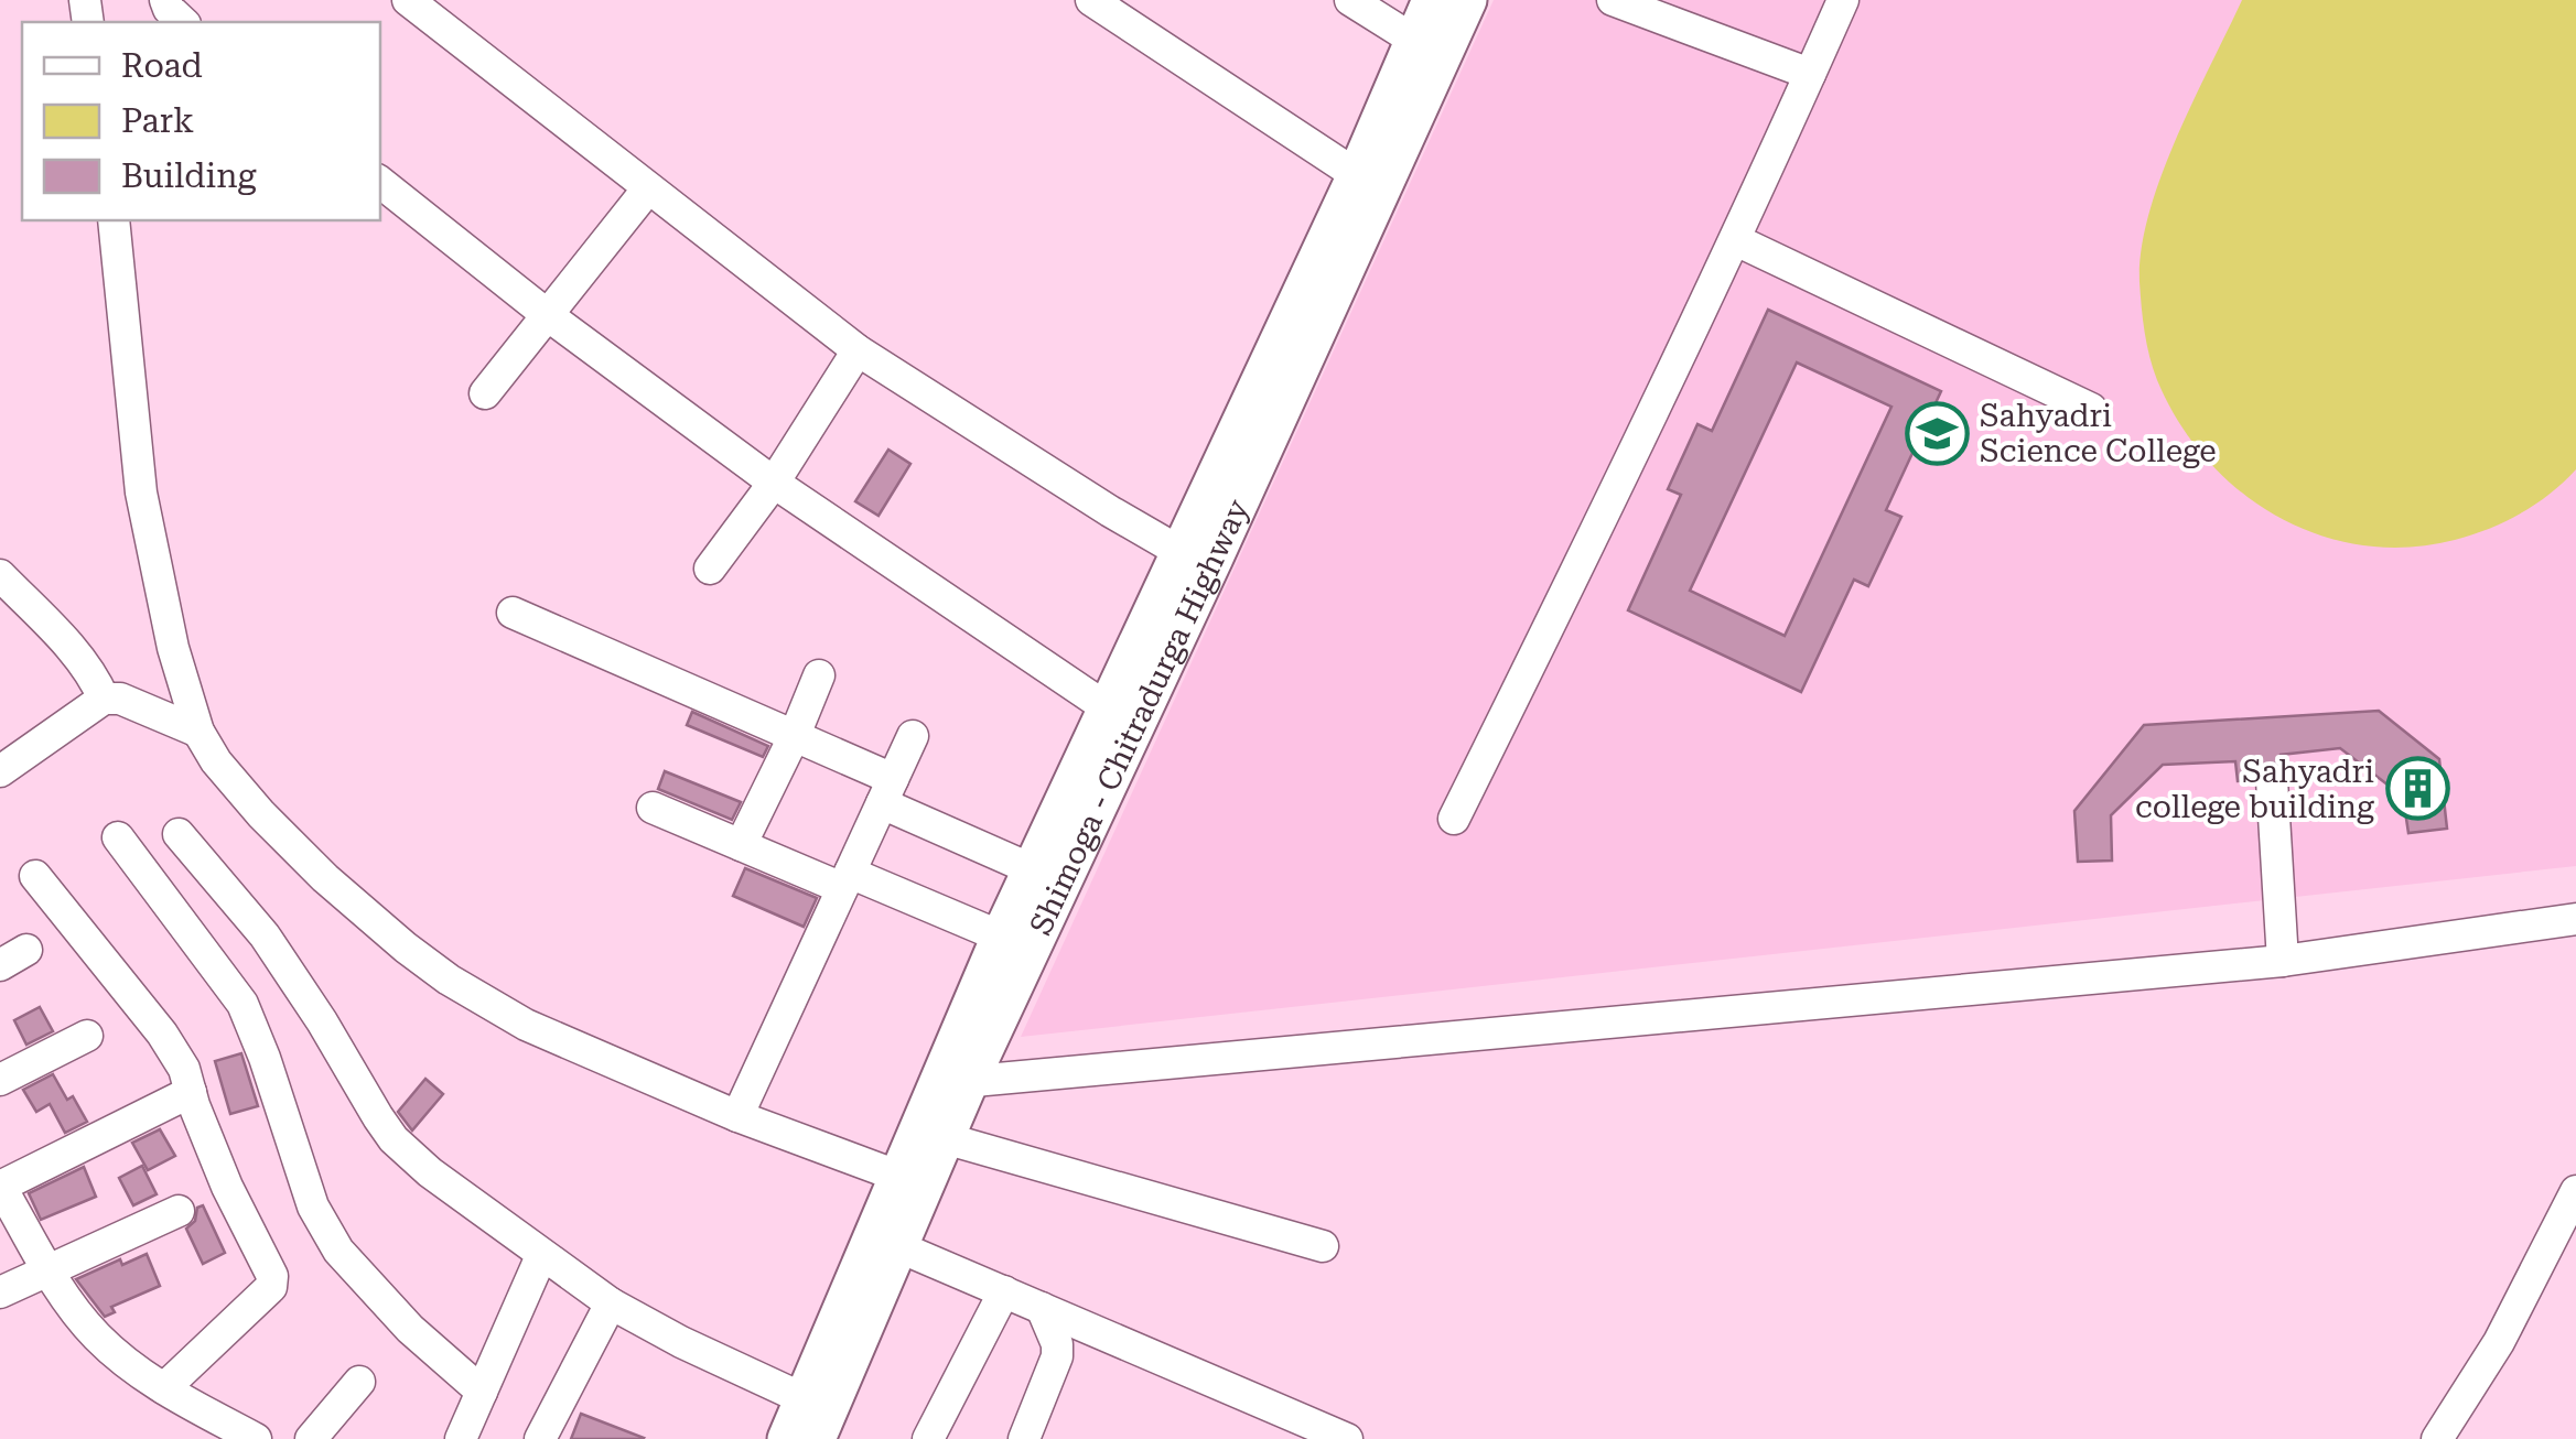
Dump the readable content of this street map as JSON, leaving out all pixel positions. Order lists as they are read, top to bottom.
{
  "streets": {
    "main road": ["Shimoga - Chitradurga Highway"]
  },
  "places": {
    "school or university": ["Sahyadri Science College"],
    "building": ["Sahyadri college building"]
  },
  "legend": ["Road", "Park", "Building"]
}
